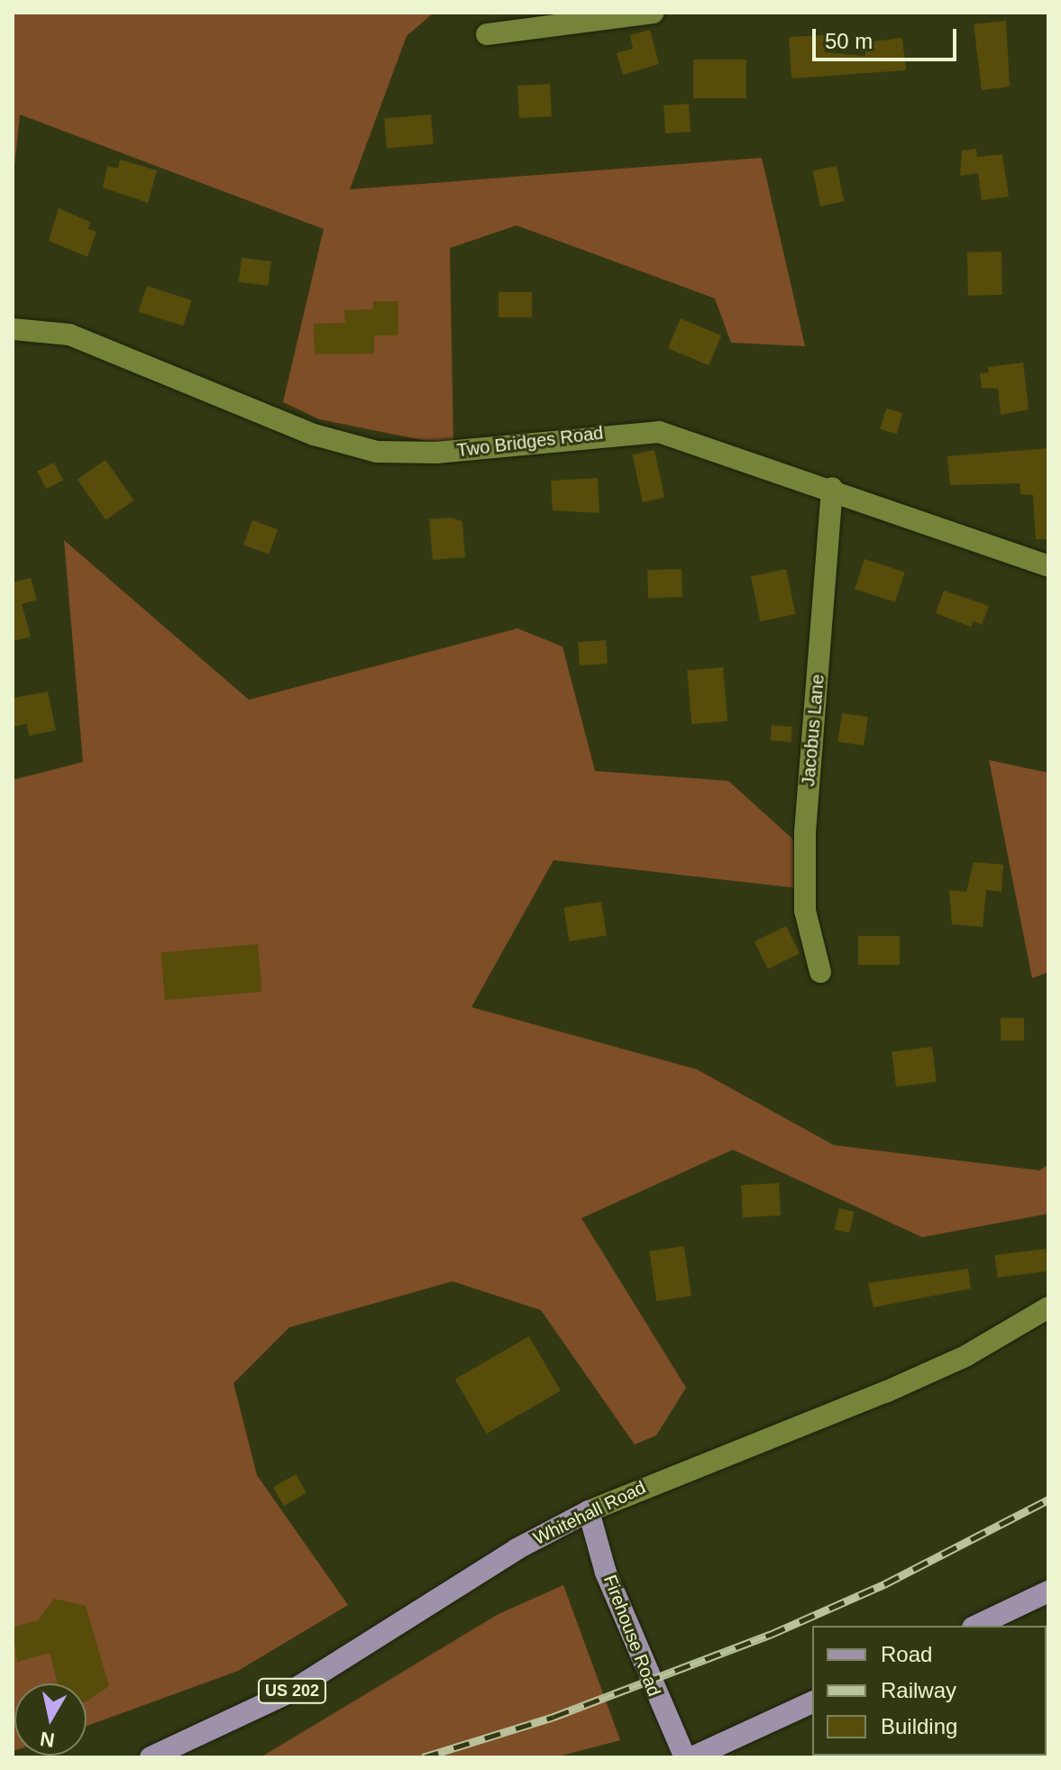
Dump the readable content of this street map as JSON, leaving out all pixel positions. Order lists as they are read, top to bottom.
{
  "streets": {
    "main road": ["Whitehall Road", "Firehouse Road", "US 202"],
    "street": ["Two Bridges Road", "Jacobus Lane"]
  },
  "crossings": [
    ["Two Bridges Road", "Jacobus Lane"],
    ["Whitehall Road", "Firehouse Road"]
  ],
  "legend": ["Road", "Railway", "Building"],
  "scale_bar": "50 m",
  "north": "bottom"
}
